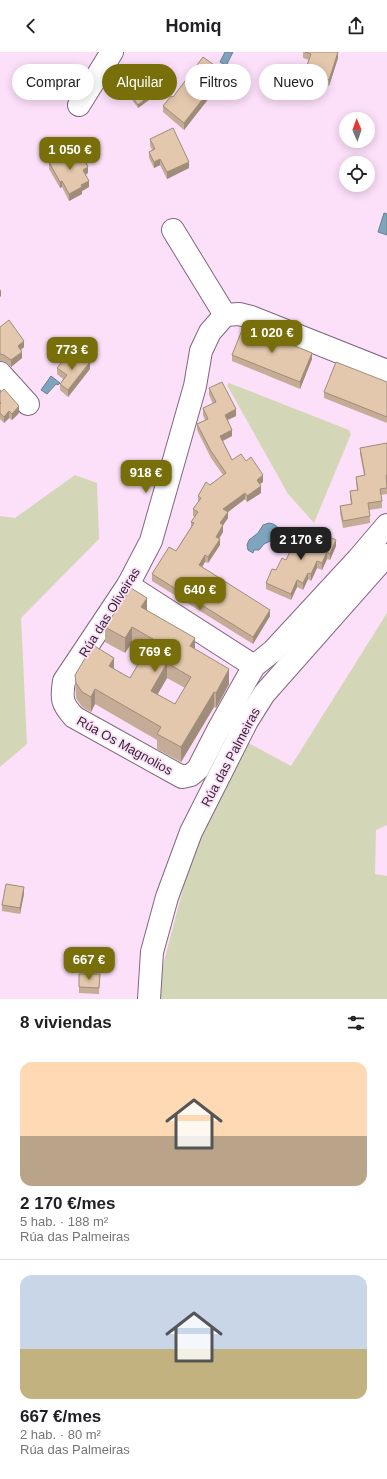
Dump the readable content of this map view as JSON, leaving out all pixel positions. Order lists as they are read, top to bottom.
{
  "streets": {
    "street": ["Rúa das Oliveiras", "Rúa Os Magnolios", "Rúa das Palmeiras"]
  },
  "crossings": [
    ["Rúa das Oliveiras", "Rúa Os Magnolios"],
    ["Rúa Os Magnolios", "Rúa das Palmeiras"]
  ],
  "north": "top",
  "page": {
    "header": "Homiq",
    "chip": [
      "Comprar",
      "Alquilar",
      "Filtros",
      "Nuevo"
    ],
    "price": [
      "1 050 €",
      "1 020 €",
      "773 €",
      "918 €",
      "2 170 €",
      "640 €",
      "769 €",
      "667 €"
    ],
    "heading": "8 viviendas",
    "list": [
      {
        "name": "2 170 €/mes",
        "note": "5 hab. · 188 m² · Rúa das Palmeiras"
      },
      {
        "name": "667 €/mes",
        "note": "2 hab. · 80 m² · Rúa das Palmeiras"
      }
    ]
  }
}
